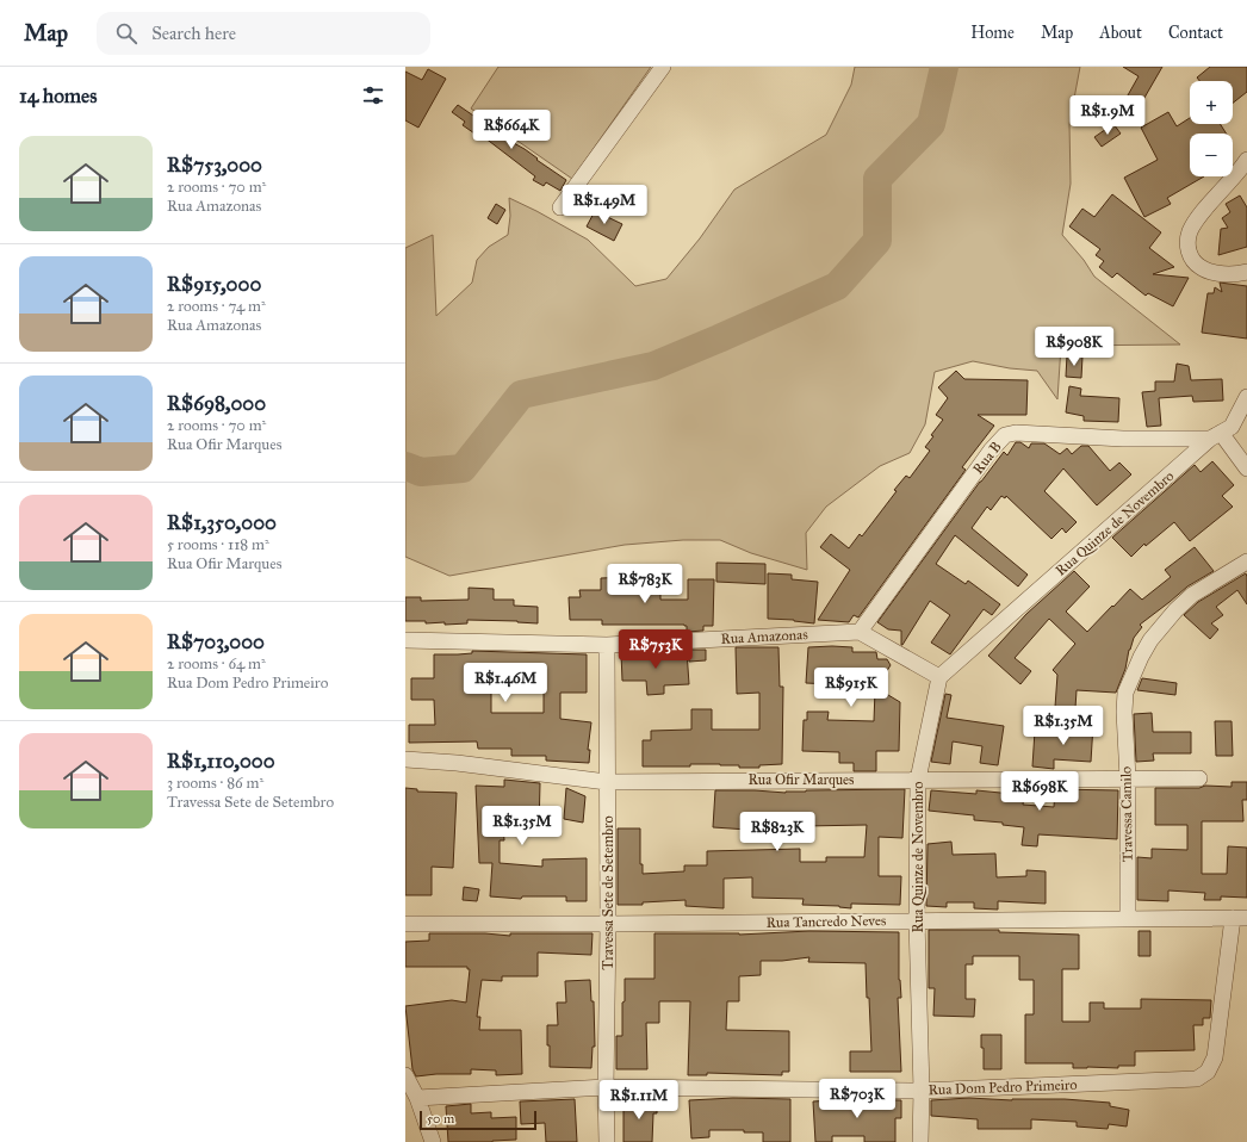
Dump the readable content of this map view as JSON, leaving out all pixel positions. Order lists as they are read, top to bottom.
{
  "streets": {
    "street": [
      "Rua B",
      "Rua Quinze de Novembro",
      "Rua Amazonas",
      "Rua Ofir Marques",
      "Travessa Camilo",
      "Travessa Sete de Setembro",
      "Rua Tancredo Neves",
      "Rua Dom Pedro Primeiro"
    ]
  },
  "crossings": [
    ["Rua B", "Rua Quinze de Novembro"],
    ["Rua B", "Rua Amazonas"],
    ["Rua Quinze de Novembro", "Rua Ofir Marques"],
    ["Rua Quinze de Novembro", "Rua Tancredo Neves"],
    ["Rua Quinze de Novembro", "Rua Dom Pedro Primeiro"],
    ["Rua Amazonas", "Travessa Sete de Setembro"],
    ["Rua Ofir Marques", "Travessa Camilo"],
    ["Rua Ofir Marques", "Travessa Sete de Setembro"],
    ["Travessa Camilo", "Rua Tancredo Neves"],
    ["Travessa Sete de Setembro", "Rua Tancredo Neves"],
    ["Travessa Sete de Setembro", "Rua Dom Pedro Primeiro"],
    ["Rua Tancredo Neves", "Rua Dom Pedro Primeiro"]
  ],
  "scale_bar": "50 m",
  "page": {
    "header": "Map",
    "search": "Search here",
    "nav": [
      "Home",
      "Map",
      "About",
      "Contact"
    ],
    "heading": "14 homes",
    "map_buttons": ["+", "−"],
    "price": [
      "R$1.9M",
      "R$664K",
      "R$1.49M",
      "R$908K",
      "R$783K",
      "R$753K",
      "R$1.46M",
      "R$915K",
      "R$1.35M",
      "R$698K",
      "R$1.35M",
      "R$823K",
      "R$703K",
      "R$1.11M"
    ],
    "list": [
      {
        "name": "R$753,000",
        "note": "2 rooms · 70 m² · Rua Amazonas"
      },
      {
        "name": "R$915,000",
        "note": "2 rooms · 74 m² · Rua Amazonas"
      },
      {
        "name": "R$698,000",
        "note": "2 rooms · 70 m² · Rua Ofir Marques"
      },
      {
        "name": "R$1,350,000",
        "note": "5 rooms · 118 m² · Rua Ofir Marques"
      },
      {
        "name": "R$703,000",
        "note": "2 rooms · 64 m² · Rua Dom Pedro Primeiro"
      },
      {
        "name": "R$1,110,000",
        "note": "3 rooms · 86 m² · Travessa Sete de Setembro"
      }
    ],
    "scale": "50 m"
  }
}
